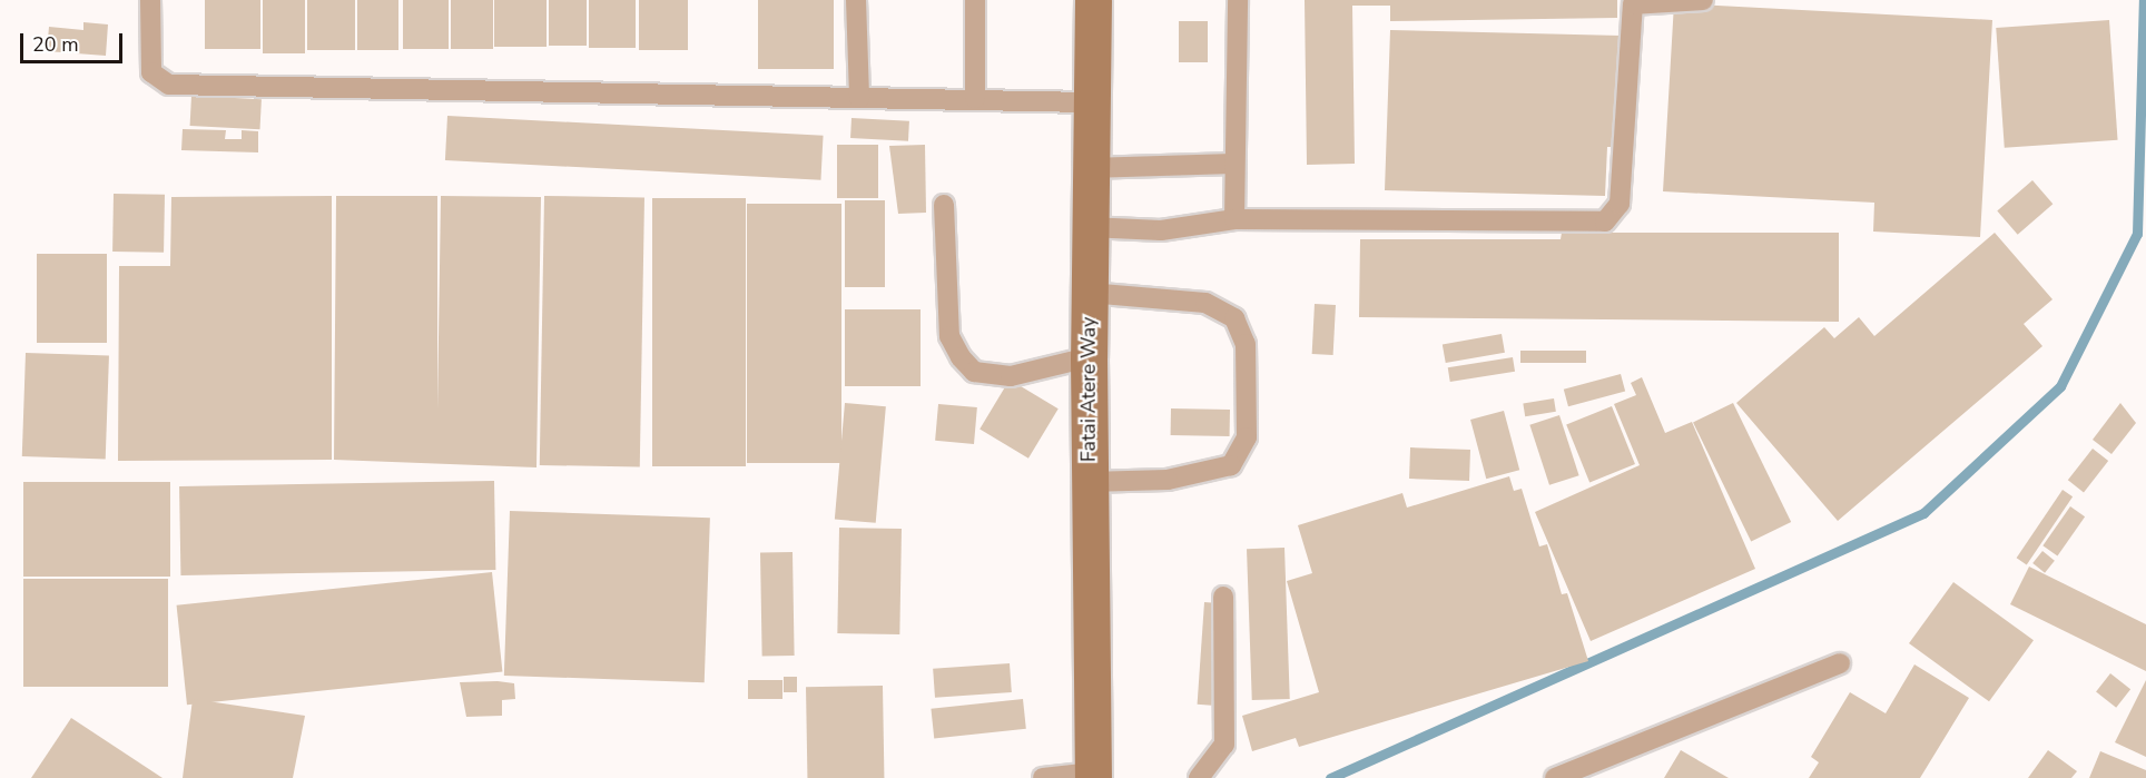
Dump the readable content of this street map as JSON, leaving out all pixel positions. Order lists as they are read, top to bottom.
{
  "streets": {
    "street": ["Fatai Atere Way"]
  },
  "scale_bar": "20 m"
}
